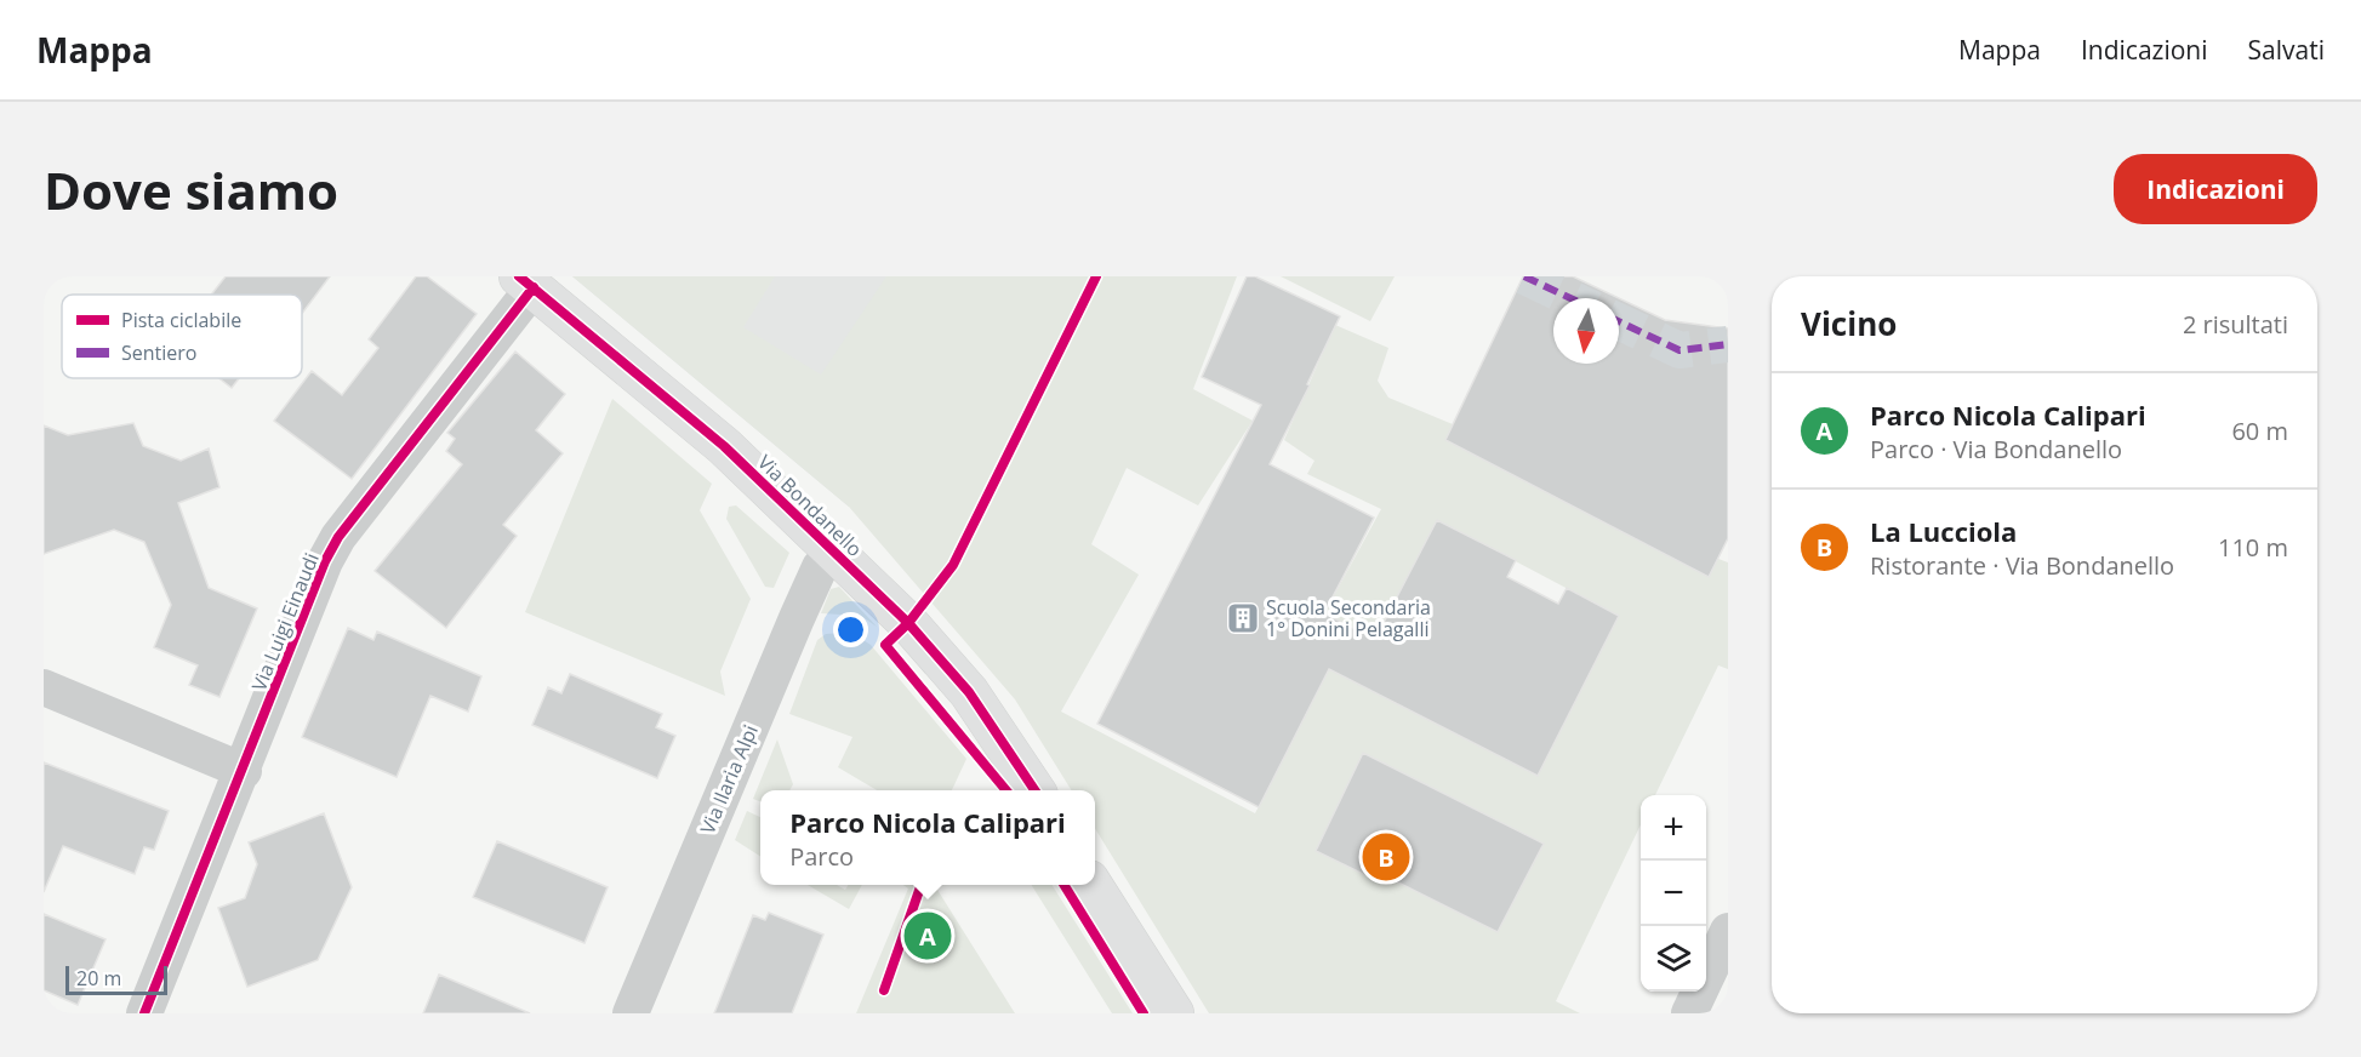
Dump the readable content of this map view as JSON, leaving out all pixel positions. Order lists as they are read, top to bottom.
{
  "streets": {
    "street": ["Via Bondanello", "Via Luigi Einaudi", "Via Ilaria Alpi"]
  },
  "crossings": [
    ["Via Bondanello", "Via Luigi Einaudi"],
    ["Via Bondanello", "Via Ilaria Alpi"]
  ],
  "places": {
    "building": ["Scuola Secondaria 1° Donini Pelagalli"]
  },
  "legend": ["Pista ciclabile", "Sentiero"],
  "scale_bar": "20 m",
  "north": "bottom",
  "page": {
    "header": "Mappa",
    "nav": ["Mappa", "Indicazioni", "Salvati"],
    "buttons": "Indicazioni",
    "title": "Dove siamo",
    "heading": ["Vicino", "2 risultati"],
    "list": [
      {
        "mark": "A",
        "name": "Parco Nicola Calipari",
        "note": "Parco · Via Bondanello",
        "value": "60 m"
      },
      {
        "mark": "B",
        "name": "La Lucciola",
        "note": "Ristorante · Via Bondanello",
        "value": "110 m"
      }
    ],
    "popup": ["Parco Nicola Calipari", "Parco"],
    "map_buttons": ["+", "−"],
    "pins": ["B", "A"],
    "scale": "20 m"
  }
}
